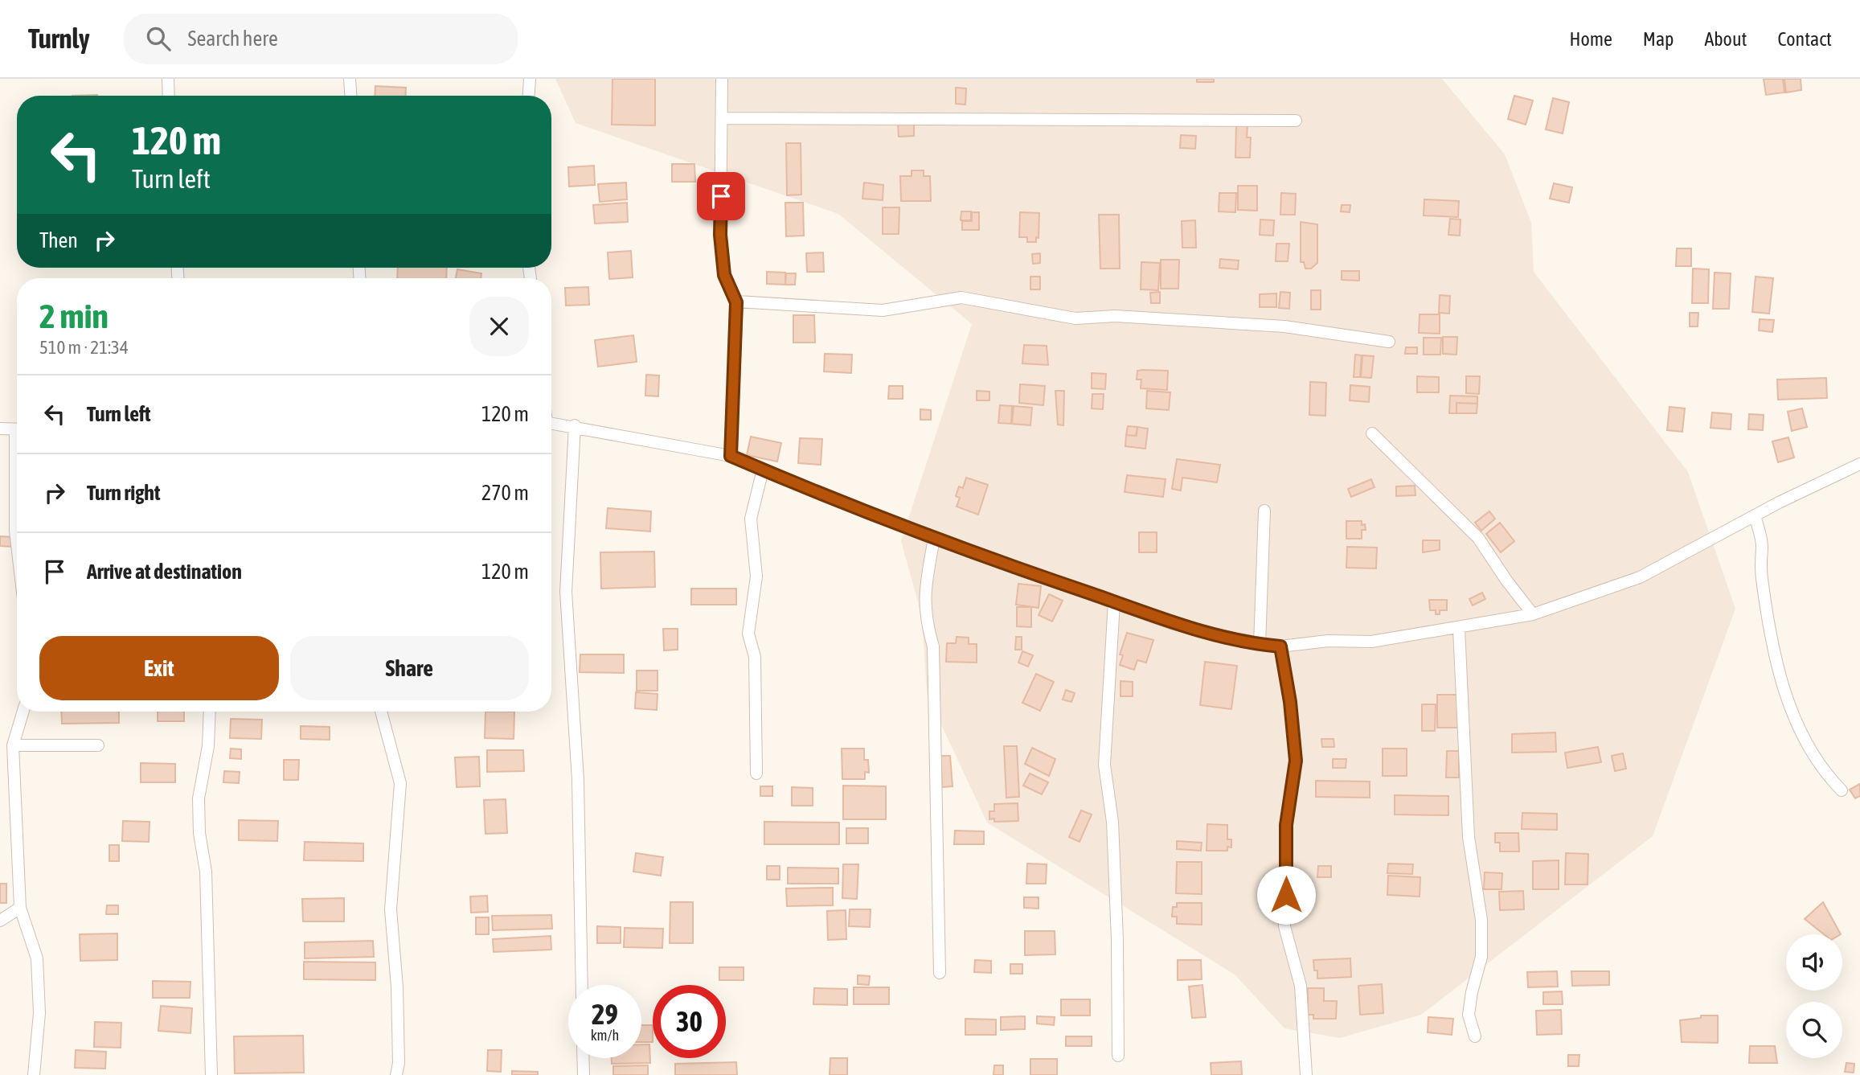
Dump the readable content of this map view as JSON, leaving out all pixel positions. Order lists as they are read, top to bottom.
{
  "page": {
    "header": "Turnly",
    "search": "Search here",
    "nav": [
      "Home",
      "Map",
      "About",
      "Contact"
    ],
    "turn": ["120 m", "Turn left"],
    "then": "Then",
    "heading": ["2 min", "510 m · 21:34"],
    "list": [
      {
        "name": "Turn left",
        "value": "120 m"
      },
      {
        "name": "Turn right",
        "value": "270 m"
      },
      {
        "name": "Arrive at destination",
        "value": "120 m"
      }
    ],
    "buttons": ["Exit", "Share"],
    "speed": "29 km/h",
    "limit": "30"
  }
}
